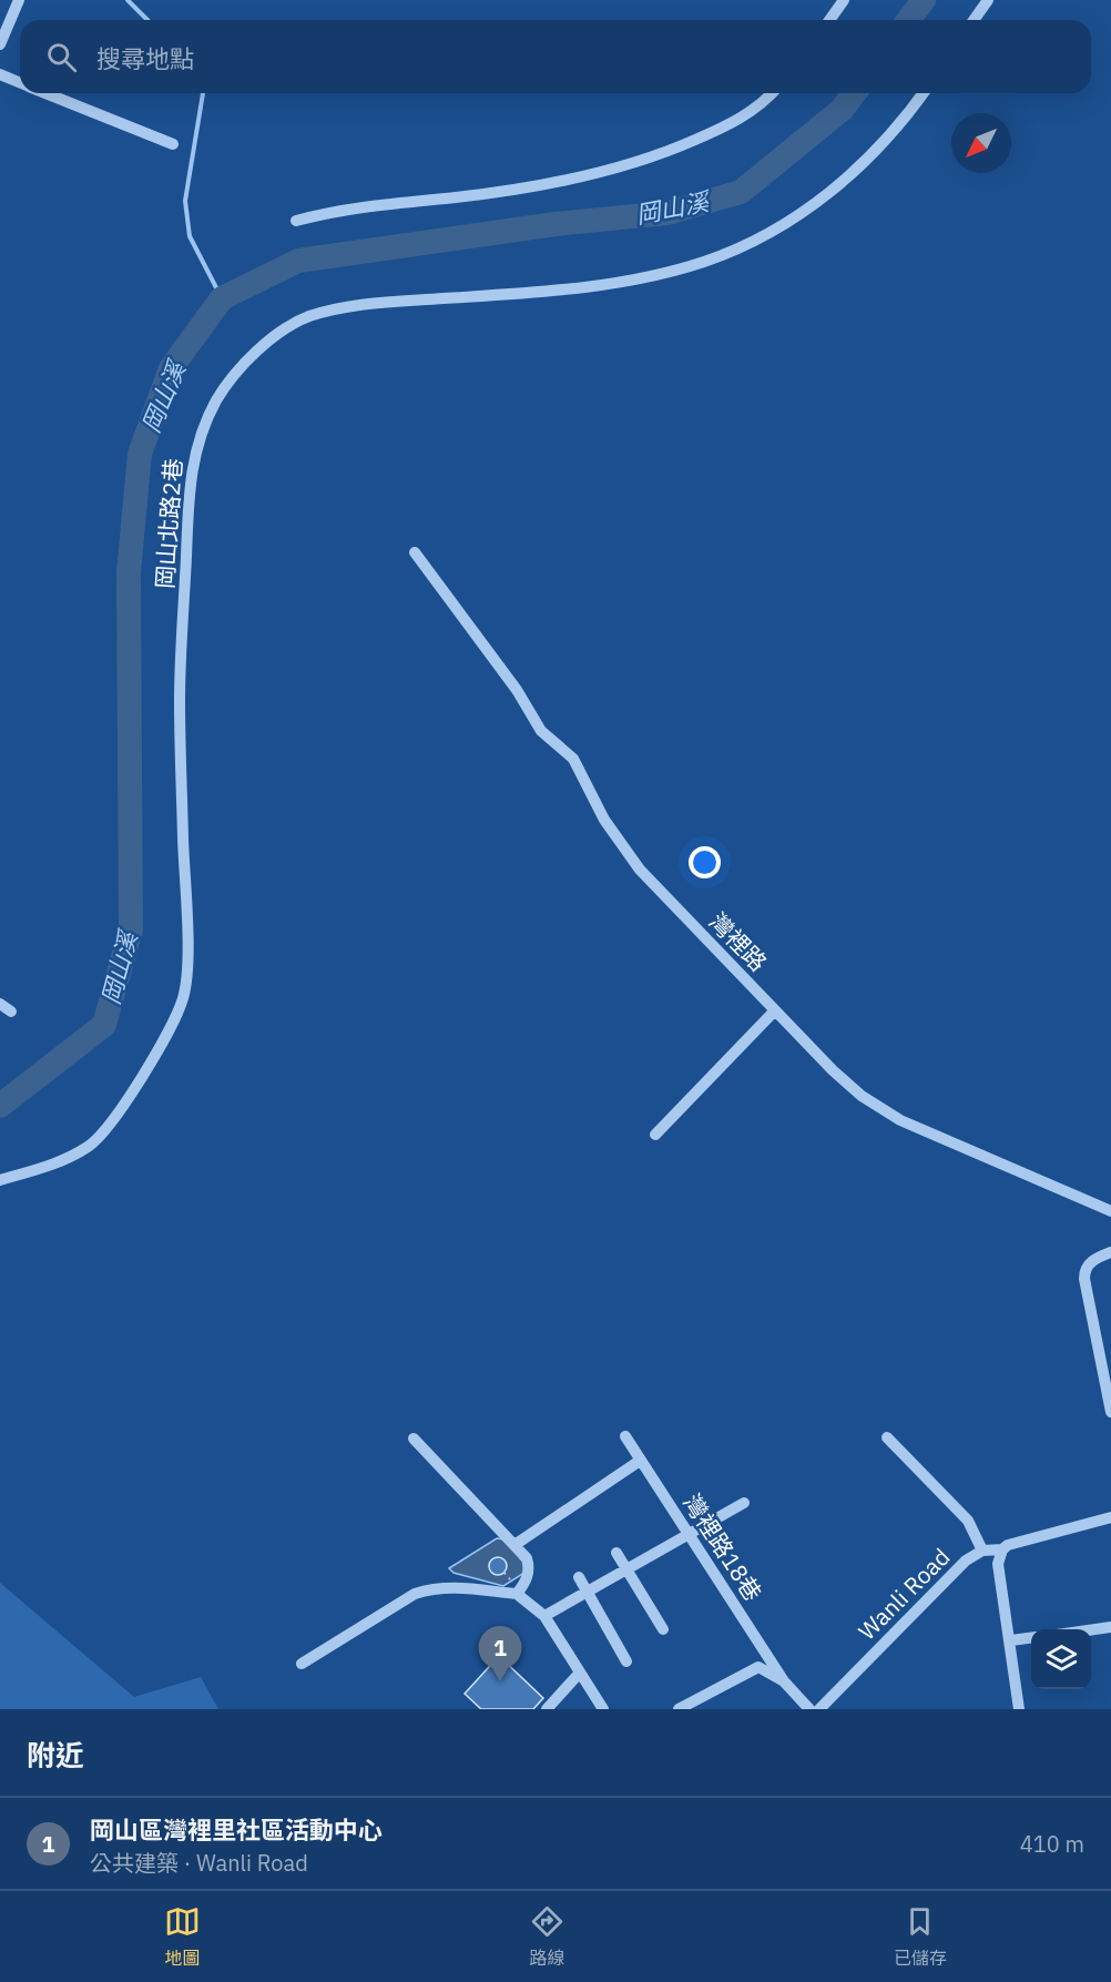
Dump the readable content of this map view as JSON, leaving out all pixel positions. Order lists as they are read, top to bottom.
{
  "streets": {
    "street": [
      "岡山北路2巷",
      "灣裡路",
      "灣裡路18巷",
      "Wanli Road"
    ]
  },
  "water": ["岡山溪"],
  "north": "bottom left",
  "page": {
    "search": "搜尋地點",
    "pins": "1",
    "heading": "附近",
    "list": [
      {
        "mark": "1",
        "name": "岡山區灣裡里社區活動中心",
        "note": "公共建築 · Wanli Road",
        "value": "410 m"
      }
    ],
    "nav": ["地圖", "路線", "已儲存"]
  }
}
